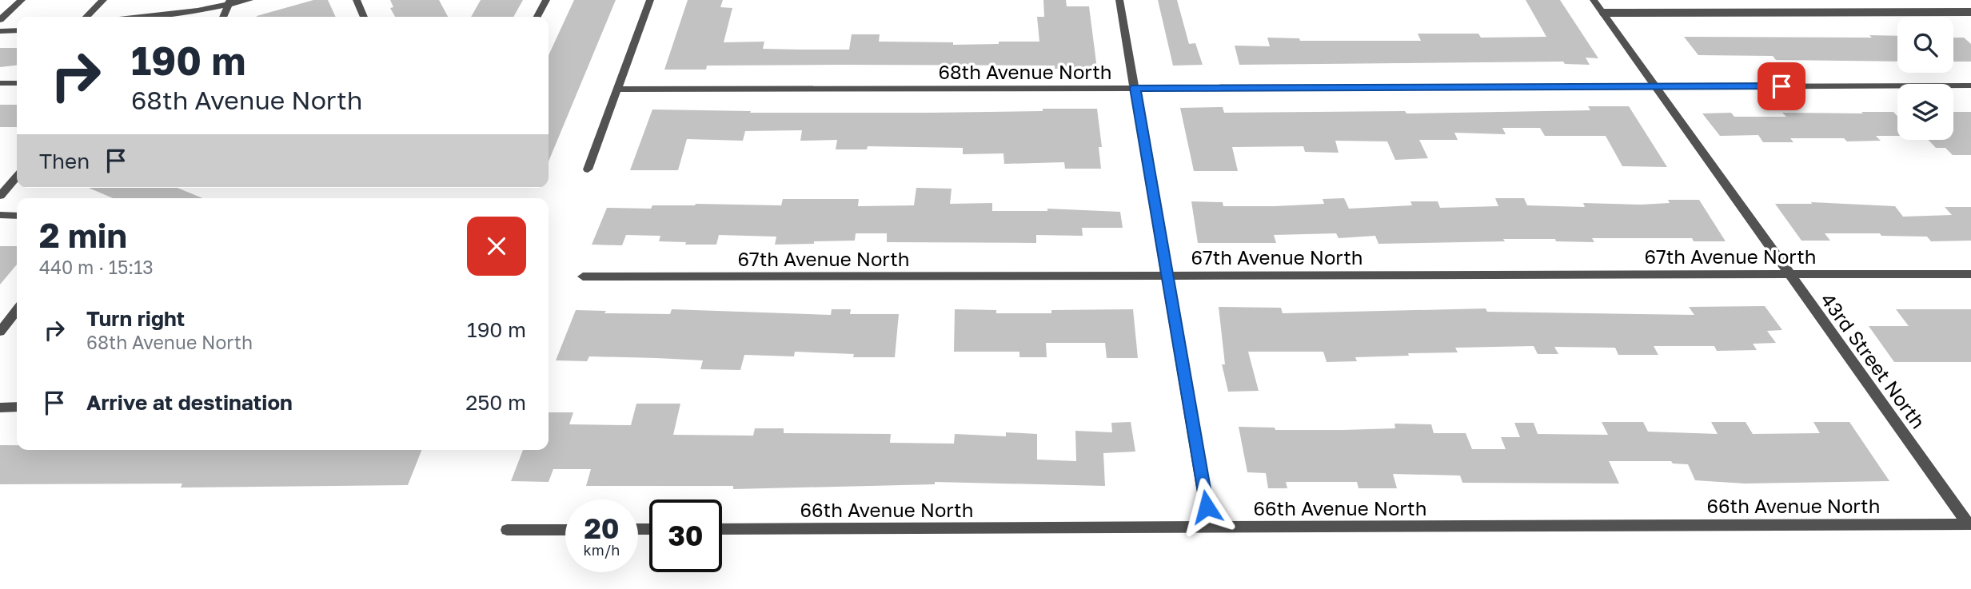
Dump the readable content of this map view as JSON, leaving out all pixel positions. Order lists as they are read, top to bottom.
{
  "streets": {
    "street": [
      "68th Avenue North",
      "67th Avenue North",
      "43rd Street North",
      "66th Avenue North"
    ]
  },
  "crossings": [
    ["68th Avenue North", "43rd Street North"],
    ["67th Avenue North", "43rd Street North"],
    ["43rd Street North", "66th Avenue North"]
  ],
  "page": {
    "turn": ["190 m", "68th Avenue North"],
    "then": "Then",
    "heading": ["2 min", "440 m · 15:13"],
    "list": [
      {
        "name": "Turn right",
        "note": "68th Avenue North",
        "value": "190 m"
      },
      {
        "name": "Arrive at destination",
        "value": "250 m"
      }
    ],
    "speed": "20 km/h",
    "limit": "30"
  }
}
